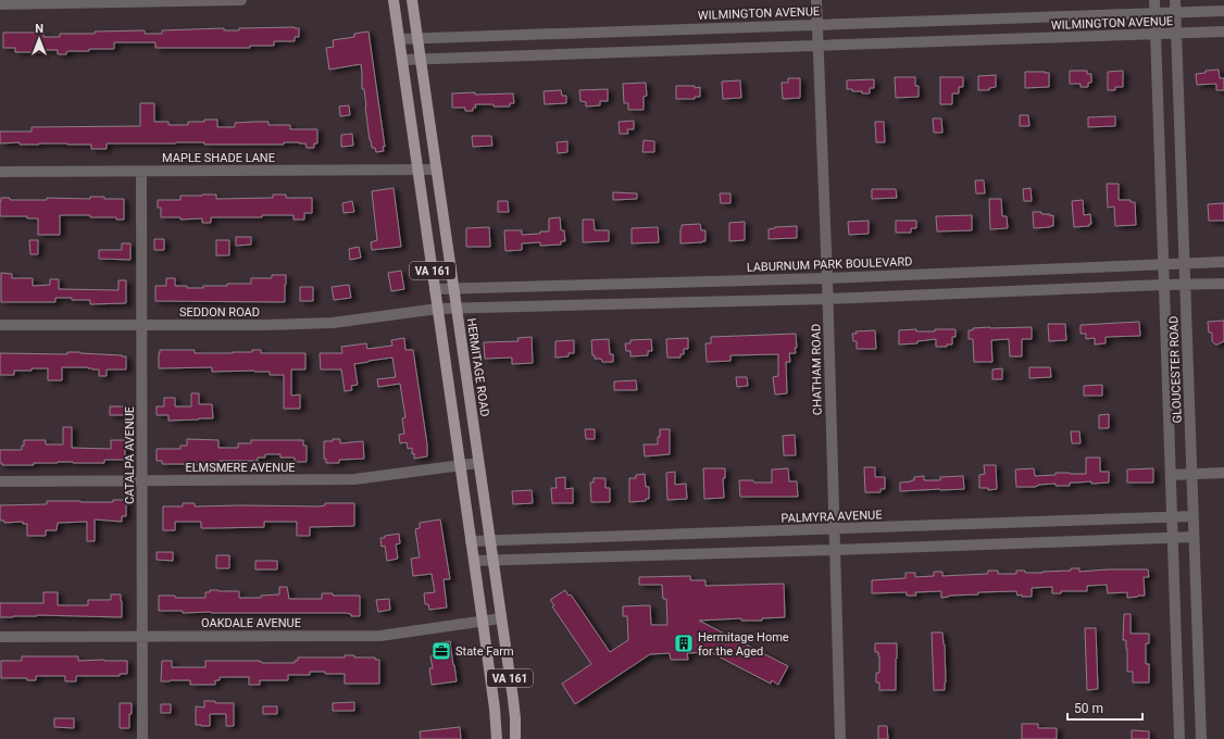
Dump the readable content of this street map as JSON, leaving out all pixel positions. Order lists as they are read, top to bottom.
{
  "streets": {
    "main road": ["VA 161", "HERMITAGE ROAD"],
    "street": [
      "WILMINGTON AVENUE",
      "MAPLE SHADE LANE",
      "LABURNUM PARK BOULEVARD",
      "SEDDON ROAD",
      "CHATHAM ROAD",
      "GLOUCESTER ROAD",
      "CATALPA AVENUE",
      "ELMSMERE AVENUE",
      "PALMYRA AVENUE",
      "OAKDALE AVENUE"
    ]
  },
  "crossings": [
    ["WILMINGTON AVENUE", "VA 161"],
    ["WILMINGTON AVENUE", "HERMITAGE ROAD"],
    ["WILMINGTON AVENUE", "CHATHAM ROAD"],
    ["WILMINGTON AVENUE", "GLOUCESTER ROAD"],
    ["MAPLE SHADE LANE", "VA 161"],
    ["MAPLE SHADE LANE", "HERMITAGE ROAD"],
    ["MAPLE SHADE LANE", "CATALPA AVENUE"],
    ["LABURNUM PARK BOULEVARD", "VA 161"],
    ["LABURNUM PARK BOULEVARD", "HERMITAGE ROAD"],
    ["LABURNUM PARK BOULEVARD", "CHATHAM ROAD"],
    ["LABURNUM PARK BOULEVARD", "GLOUCESTER ROAD"],
    ["VA 161", "SEDDON ROAD"],
    ["VA 161", "ELMSMERE AVENUE"],
    ["VA 161", "PALMYRA AVENUE"],
    ["VA 161", "OAKDALE AVENUE"],
    ["SEDDON ROAD", "CATALPA AVENUE"],
    ["HERMITAGE ROAD", "ELMSMERE AVENUE"],
    ["HERMITAGE ROAD", "PALMYRA AVENUE"],
    ["HERMITAGE ROAD", "OAKDALE AVENUE"],
    ["CHATHAM ROAD", "PALMYRA AVENUE"],
    ["GLOUCESTER ROAD", "PALMYRA AVENUE"],
    ["CATALPA AVENUE", "ELMSMERE AVENUE"],
    ["CATALPA AVENUE", "OAKDALE AVENUE"]
  ],
  "places": {
    "building": ["Hermitage Home for the Aged"],
    "office": ["State Farm"]
  },
  "scale_bar": "50 m",
  "north": "top"
}
